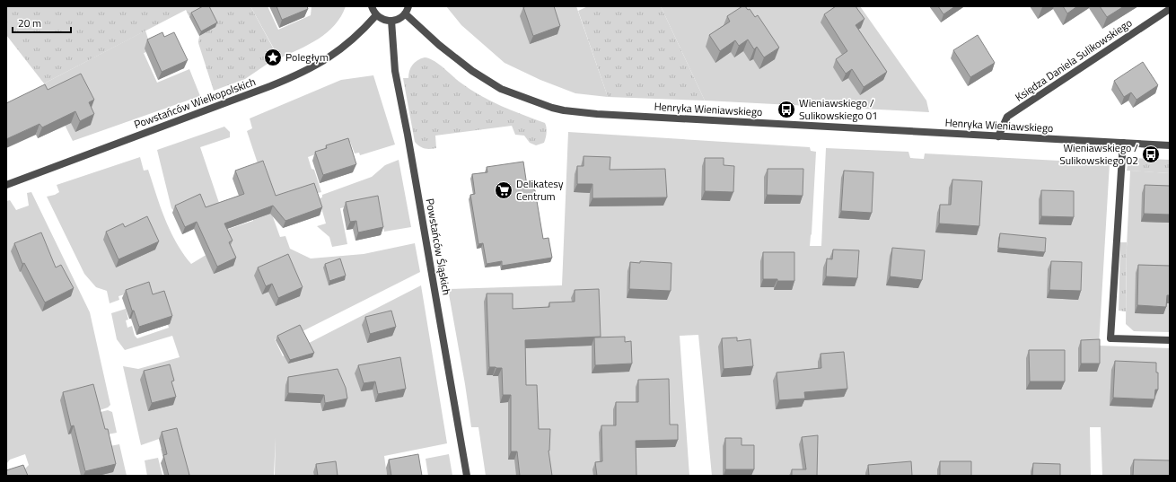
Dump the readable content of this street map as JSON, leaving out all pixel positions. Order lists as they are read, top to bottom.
{
  "streets": {
    "street": [
      "Księdza Daniela Sulikowskiego",
      "Powstańców Wielkopolskich",
      "Henryka Wieniawskiego",
      "Powstańców Śląskich"
    ]
  },
  "crossings": [
    ["Księdza Daniela Sulikowskiego", "Henryka Wieniawskiego"]
  ],
  "places": {
    "place": ["Poległym"],
    "bus stop": ["Wieniawskiego / Sulikowskiego 01", "Wieniawskiego / Sulikowskiego 02"],
    "supermarket": ["Delikatesy Centrum"]
  },
  "scale_bar": "20 m"
}
